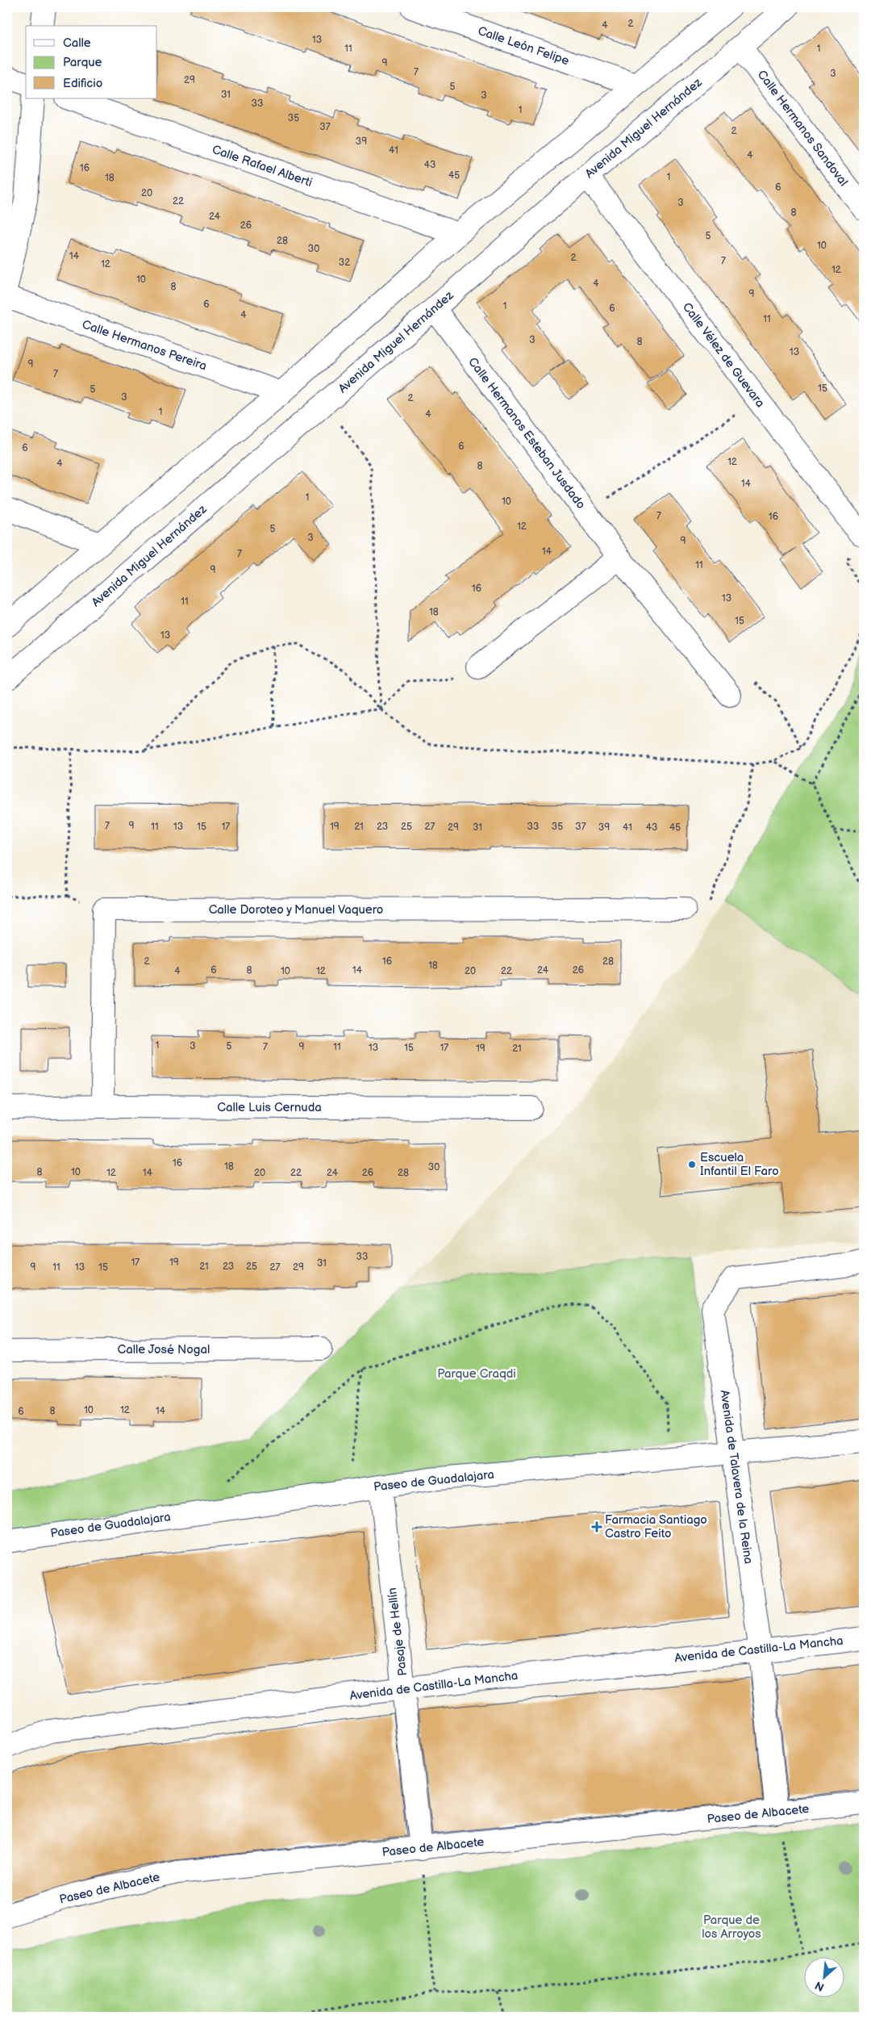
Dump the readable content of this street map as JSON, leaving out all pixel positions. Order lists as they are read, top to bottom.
{
  "streets": {
    "street": [
      "Calle León Felipe",
      "Avenida Miguel Hernández",
      "Calle Hermanos Sandoval",
      "Calle Rafael Alberti",
      "Calle Hermanos Pereira",
      "Calle Vélez de Guevara",
      "Calle Hermanos Esteban Jusdado",
      "Calle Doroteo y Manuel Vaquero",
      "Calle Luis Cernuda",
      "Calle José Nogal",
      "Avenida de Talavera de la Reina",
      "Paseo de Guadalajara",
      "Pasaje de Hellín",
      "Avenida de Castilla-La Mancha",
      "Paseo de Albacete"
    ]
  },
  "crossings": [
    ["Avenida Miguel Hernández", "Calle Hermanos Sandoval"],
    ["Avenida Miguel Hernández", "Calle Vélez de Guevara"],
    ["Avenida Miguel Hernández", "Calle Hermanos Esteban Jusdado"],
    ["Calle Doroteo y Manuel Vaquero", "Calle Luis Cernuda"],
    ["Avenida de Talavera de la Reina", "Paseo de Guadalajara"],
    ["Avenida de Talavera de la Reina", "Avenida de Castilla-La Mancha"],
    ["Avenida de Talavera de la Reina", "Paseo de Albacete"],
    ["Paseo de Guadalajara", "Pasaje de Hellín"],
    ["Pasaje de Hellín", "Avenida de Castilla-La Mancha"],
    ["Pasaje de Hellín", "Paseo de Albacete"]
  ],
  "parks": ["Parque Craqdi", "Parque de los Arroyos"],
  "places": {
    "other": ["Escuela Infantil El Faro"],
    "health": ["Farmacia Santiago Castro Feito"]
  },
  "house_numbers": [
    "2",
    "4",
    "13",
    "11",
    "1",
    "9",
    "7",
    "3",
    "29",
    "5",
    "31",
    "3",
    "33",
    "1",
    "35",
    "37",
    "2",
    "39",
    "41",
    "4",
    "43",
    "16",
    "45",
    "1",
    "18",
    "6",
    "20",
    "22",
    "3",
    "8",
    "24",
    "26",
    "5",
    "28",
    "10",
    "30",
    "14",
    "2",
    "7",
    "32",
    "12",
    "12",
    "10",
    "4",
    "8",
    "9",
    "6",
    "1",
    "6",
    "4",
    "11",
    "3",
    "8",
    "13",
    "9",
    "7",
    "15",
    "5",
    "3",
    "2",
    "1",
    "4",
    "6",
    "6",
    "12",
    "4",
    "8",
    "14",
    "1",
    "10",
    "7",
    "16",
    "12",
    "5",
    "3",
    "9",
    "14",
    "7",
    "11",
    "9",
    "16",
    "13",
    "11",
    "18",
    "15",
    "13",
    "7",
    "9",
    "11",
    "13",
    "15",
    "17",
    "19",
    "21",
    "23",
    "25",
    "27",
    "33",
    "35",
    "37",
    "29",
    "31",
    "39",
    "41",
    "43",
    "45",
    "2",
    "16",
    "28",
    "18",
    "6",
    "8",
    "14",
    "24",
    "26",
    "4",
    "10",
    "12",
    "20",
    "22",
    "1",
    "3",
    "5",
    "7",
    "9",
    "11",
    "13",
    "15",
    "17",
    "19",
    "21",
    "16",
    "18",
    "30",
    "8",
    "10",
    "12",
    "14",
    "20",
    "22",
    "24",
    "26",
    "28",
    "33",
    "17",
    "19",
    "31",
    "21",
    "23",
    "25",
    "9",
    "11",
    "13",
    "15",
    "27",
    "29",
    "10",
    "12",
    "8",
    "14",
    "6"
  ],
  "legend": ["Calle", "Parque", "Edificio"],
  "north": "bottom left"
}
